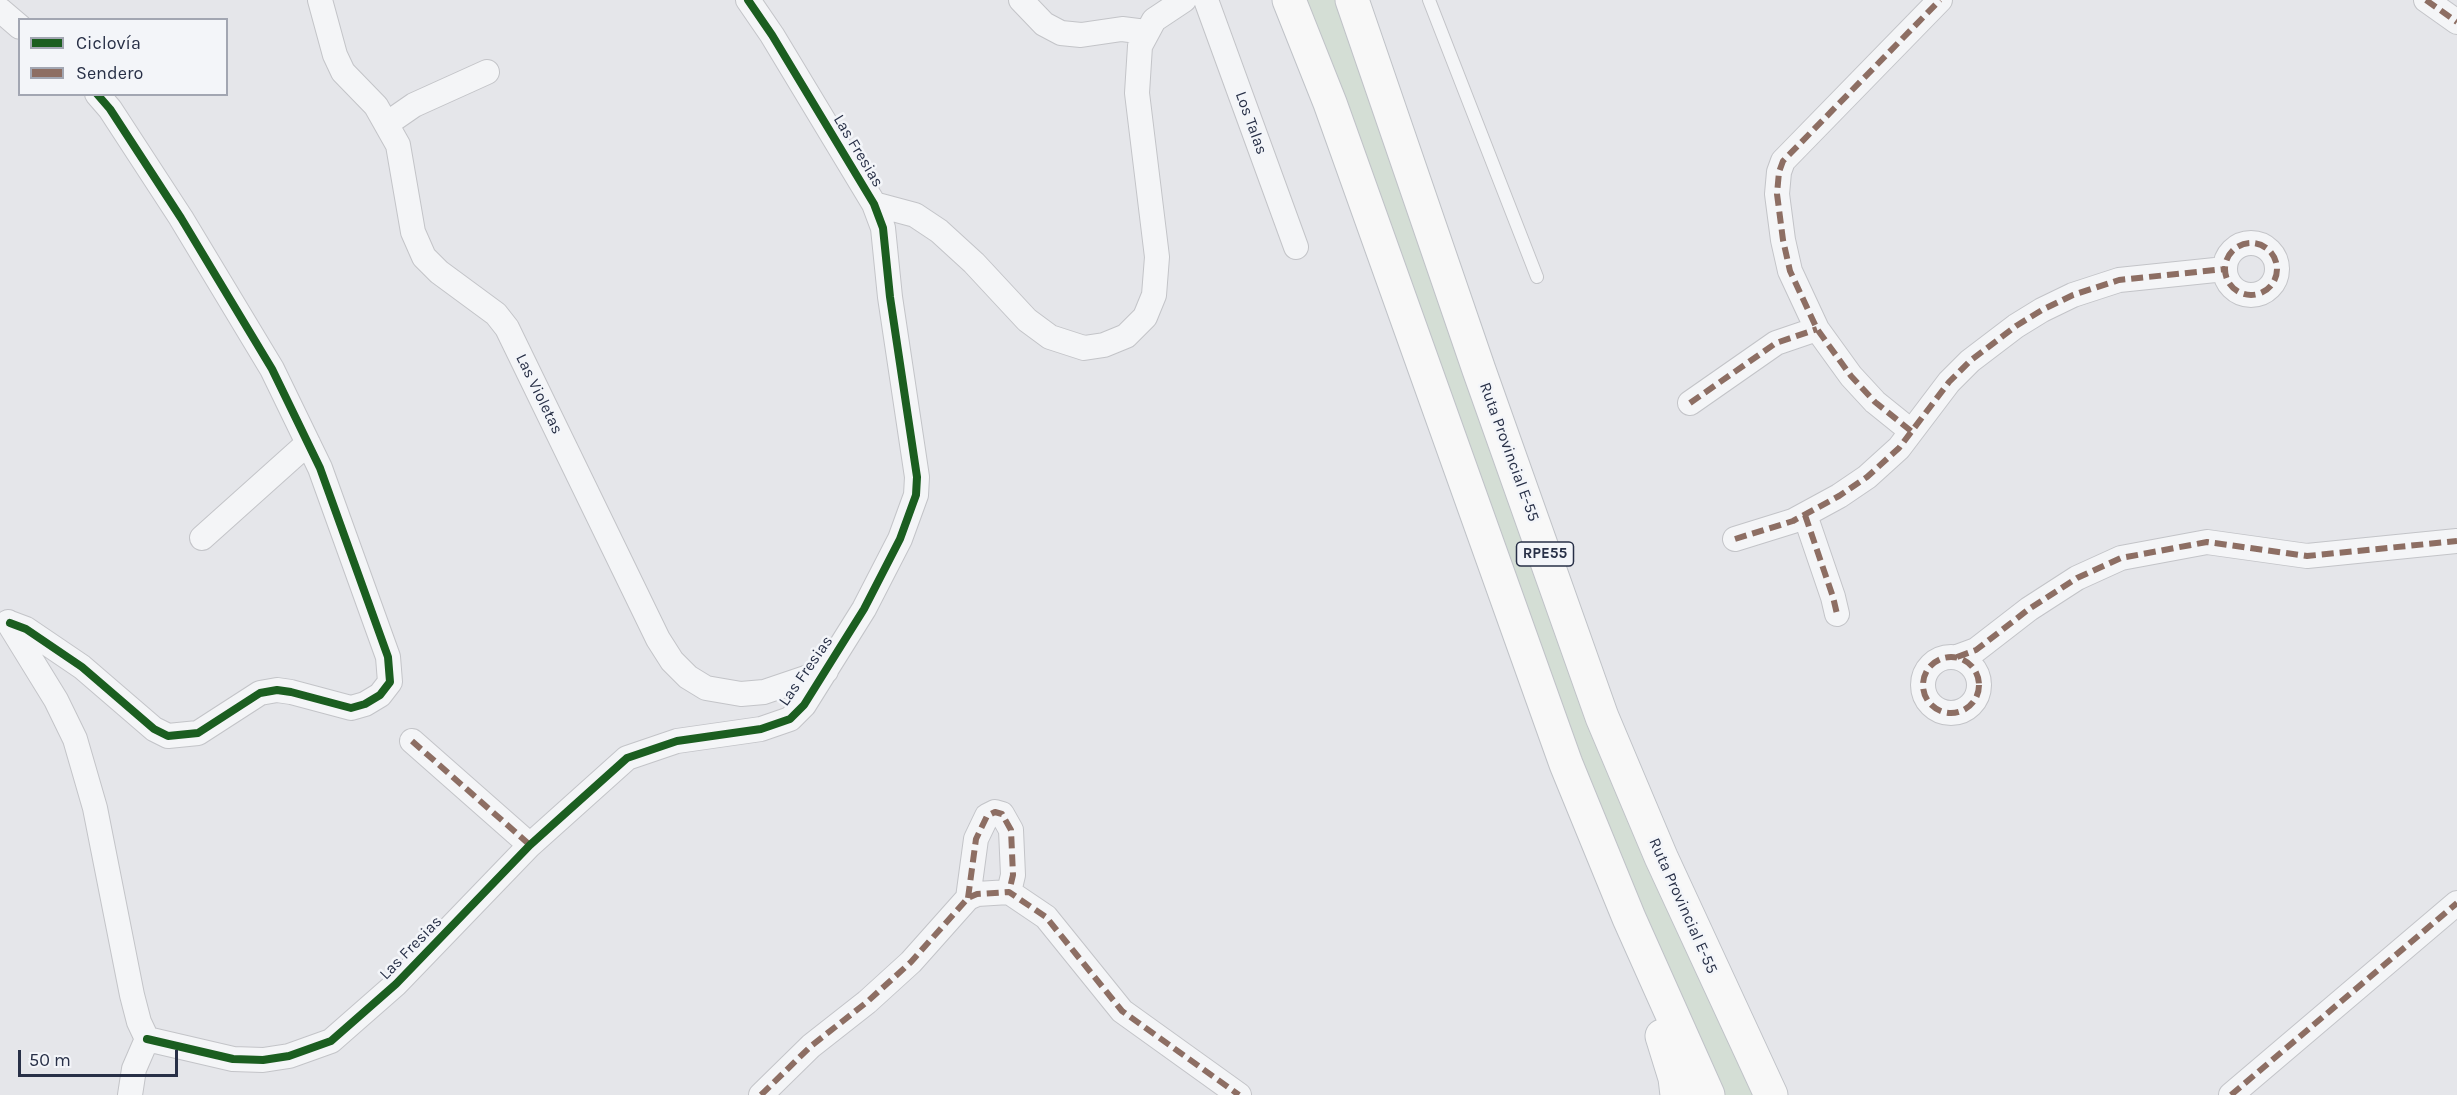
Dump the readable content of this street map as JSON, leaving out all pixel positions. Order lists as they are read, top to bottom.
{
  "streets": {
    "main road": ["Ruta Provincial E-55", "RPE55"],
    "street": ["Los Talas", "Las Fresias", "Las Violetas"]
  },
  "crossings": [
    ["Las Fresias", "Las Violetas"]
  ],
  "legend": ["Ciclovía", "Sendero"],
  "scale_bar": "50 m"
}
